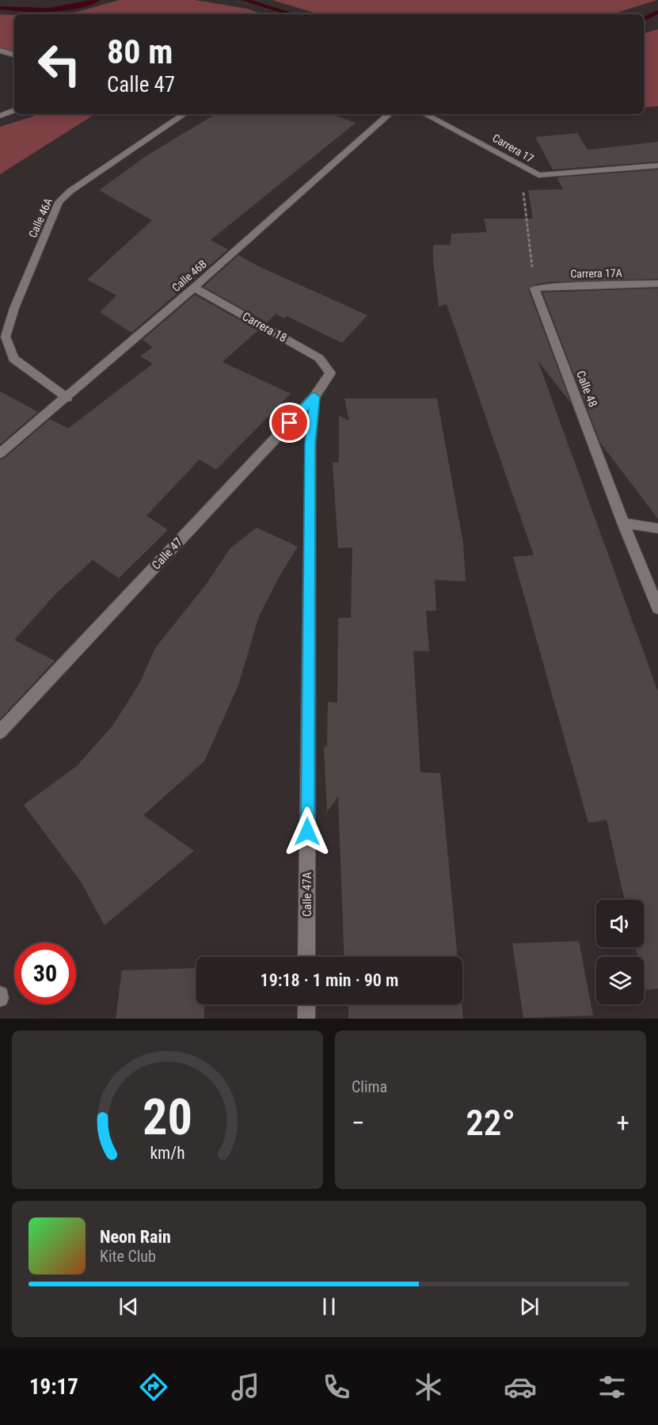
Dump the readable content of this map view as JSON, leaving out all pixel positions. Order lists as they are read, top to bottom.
{
  "streets": {
    "street": [
      "Carrera 17",
      "Calle 46A",
      "Carrera 17A",
      "Calle 46B",
      "Carrera 18",
      "Calle 48",
      "Calle 47",
      "Calle 47A"
    ]
  },
  "crossings": [
    ["Calle 46A", "Calle 46B"],
    ["Carrera 17A", "Calle 48"],
    ["Calle 46B", "Carrera 18"],
    ["Carrera 18", "Calle 47"],
    ["Calle 47", "Calle 47A"]
  ],
  "page": {
    "turn": ["80 m", "Calle 47"],
    "limit": "30",
    "trip": "19:18 · 1 min · 90 m",
    "tile": "Clima",
    "heat": ["−", "22°", "+"],
    "song": ["Neon Rain", "Kite Club"],
    "tabs": "19:17",
    "gauge": ["20", "km/h"]
  }
}
